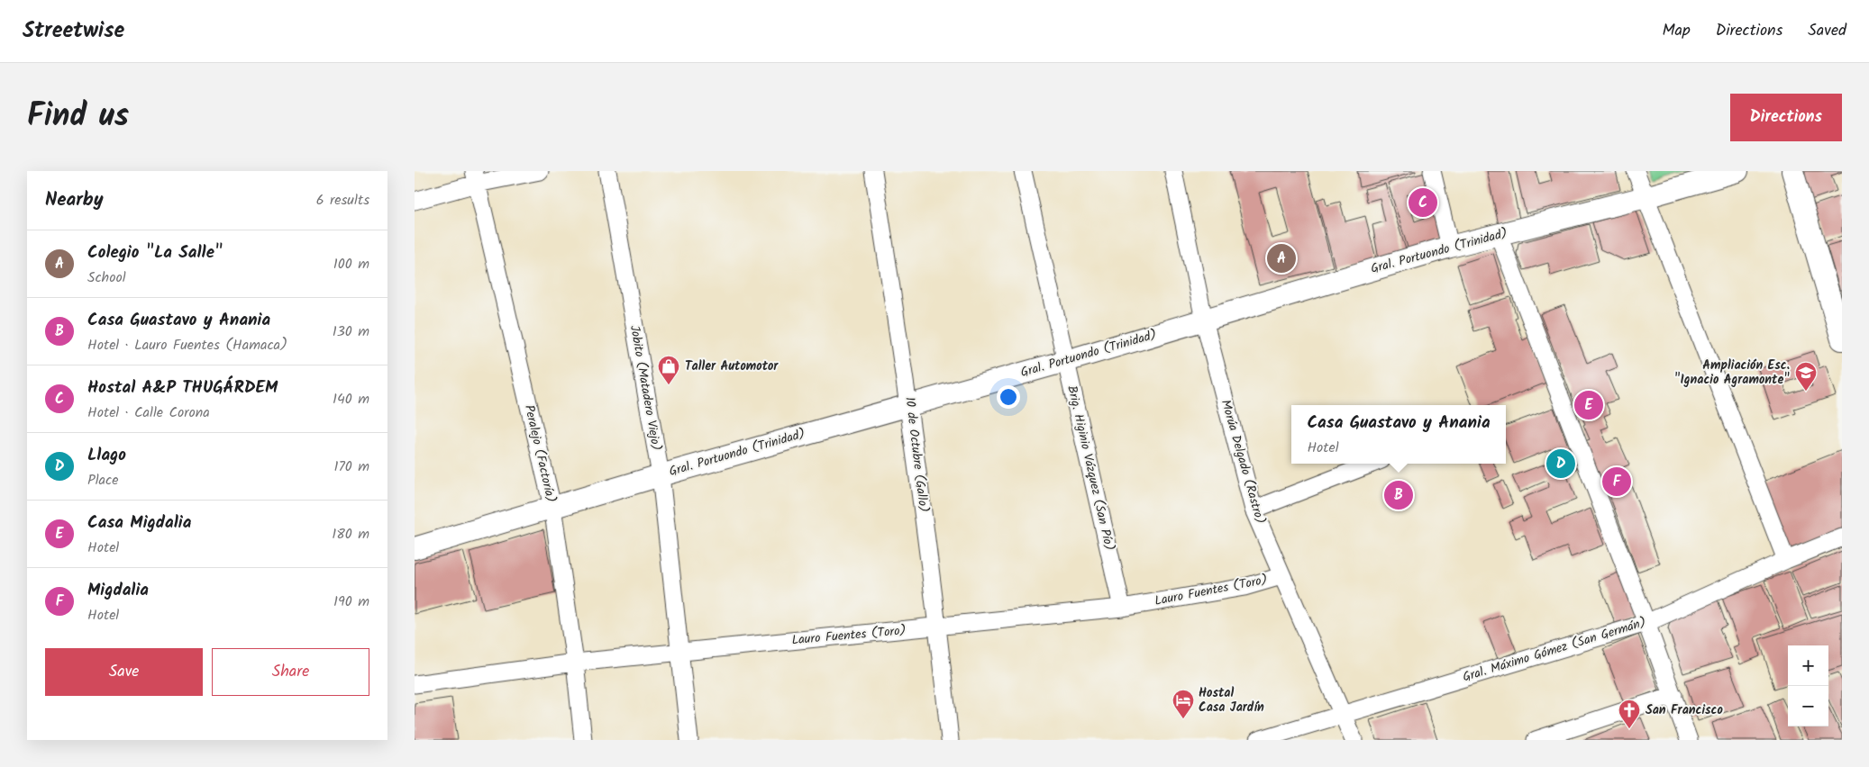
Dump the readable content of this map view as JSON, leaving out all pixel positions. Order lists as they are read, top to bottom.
{
  "streets": {
    "street": [
      "Gral. Portuondo (Trinidad)",
      "Jobito (Matadero Viejo)",
      "Peralejo (Factoría)",
      "10 de Octubre (Gallo)",
      "Morúa Delgado (Rastro)",
      "Brig. Higinio Vázquez (San Pío)",
      "Lauro Fuentes (Toro)",
      "Gral. Máximo Gómez (San Germán)"
    ]
  },
  "crossings": [
    ["Gral. Portuondo (Trinidad)", "Jobito (Matadero Viejo)"],
    ["Gral. Portuondo (Trinidad)", "Peralejo (Factoría)"],
    ["Gral. Portuondo (Trinidad)", "10 de Octubre (Gallo)"],
    ["Gral. Portuondo (Trinidad)", "Morúa Delgado (Rastro)"],
    ["Gral. Portuondo (Trinidad)", "Brig. Higinio Vázquez (San Pío)"],
    ["Jobito (Matadero Viejo)", "Lauro Fuentes (Toro)"],
    ["Peralejo (Factoría)", "Lauro Fuentes (Toro)"],
    ["10 de Octubre (Gallo)", "Lauro Fuentes (Toro)"],
    ["Morúa Delgado (Rastro)", "Lauro Fuentes (Toro)"],
    ["Morúa Delgado (Rastro)", "Gral. Máximo Gómez (San Germán)"],
    ["Brig. Higinio Vázquez (San Pío)", "Lauro Fuentes (Toro)"]
  ],
  "places": {
    "shop": ["Taller Automotor"],
    "school or university": ["Ampliación Esc. \"Ignacio Agramonte\""],
    "hotel": ["Hostal Casa Jardín"],
    "church": ["San Francisco"]
  },
  "page": {
    "header": "Streetwise",
    "nav": ["Map", "Directions", "Saved"],
    "title": "Find us",
    "buttons": [
      "Directions",
      ["Save", "Share"]
    ],
    "heading": ["Nearby", "6 results"],
    "pins": [
      "C",
      "A",
      "E",
      "D",
      "F",
      "B"
    ],
    "list": [
      {
        "mark": "A",
        "name": "Colegio \"La Salle\"",
        "note": "School",
        "value": "100 m"
      },
      {
        "mark": "B",
        "name": "Casa Guastavo y Anania",
        "note": "Hotel · Lauro Fuentes (Hamaca)",
        "value": "130 m"
      },
      {
        "mark": "C",
        "name": "Hostal A&P THUGÁRDEM",
        "note": "Hotel · Calle Corona",
        "value": "140 m"
      },
      {
        "mark": "D",
        "name": "Llago",
        "note": "Place",
        "value": "170 m"
      },
      {
        "mark": "E",
        "name": "Casa Migdalia",
        "note": "Hotel",
        "value": "180 m"
      },
      {
        "mark": "F",
        "name": "Migdalia",
        "note": "Hotel",
        "value": "190 m"
      }
    ],
    "popup": ["Casa Guastavo y Anania", "Hotel"],
    "map_buttons": ["+", "−"]
  }
}
